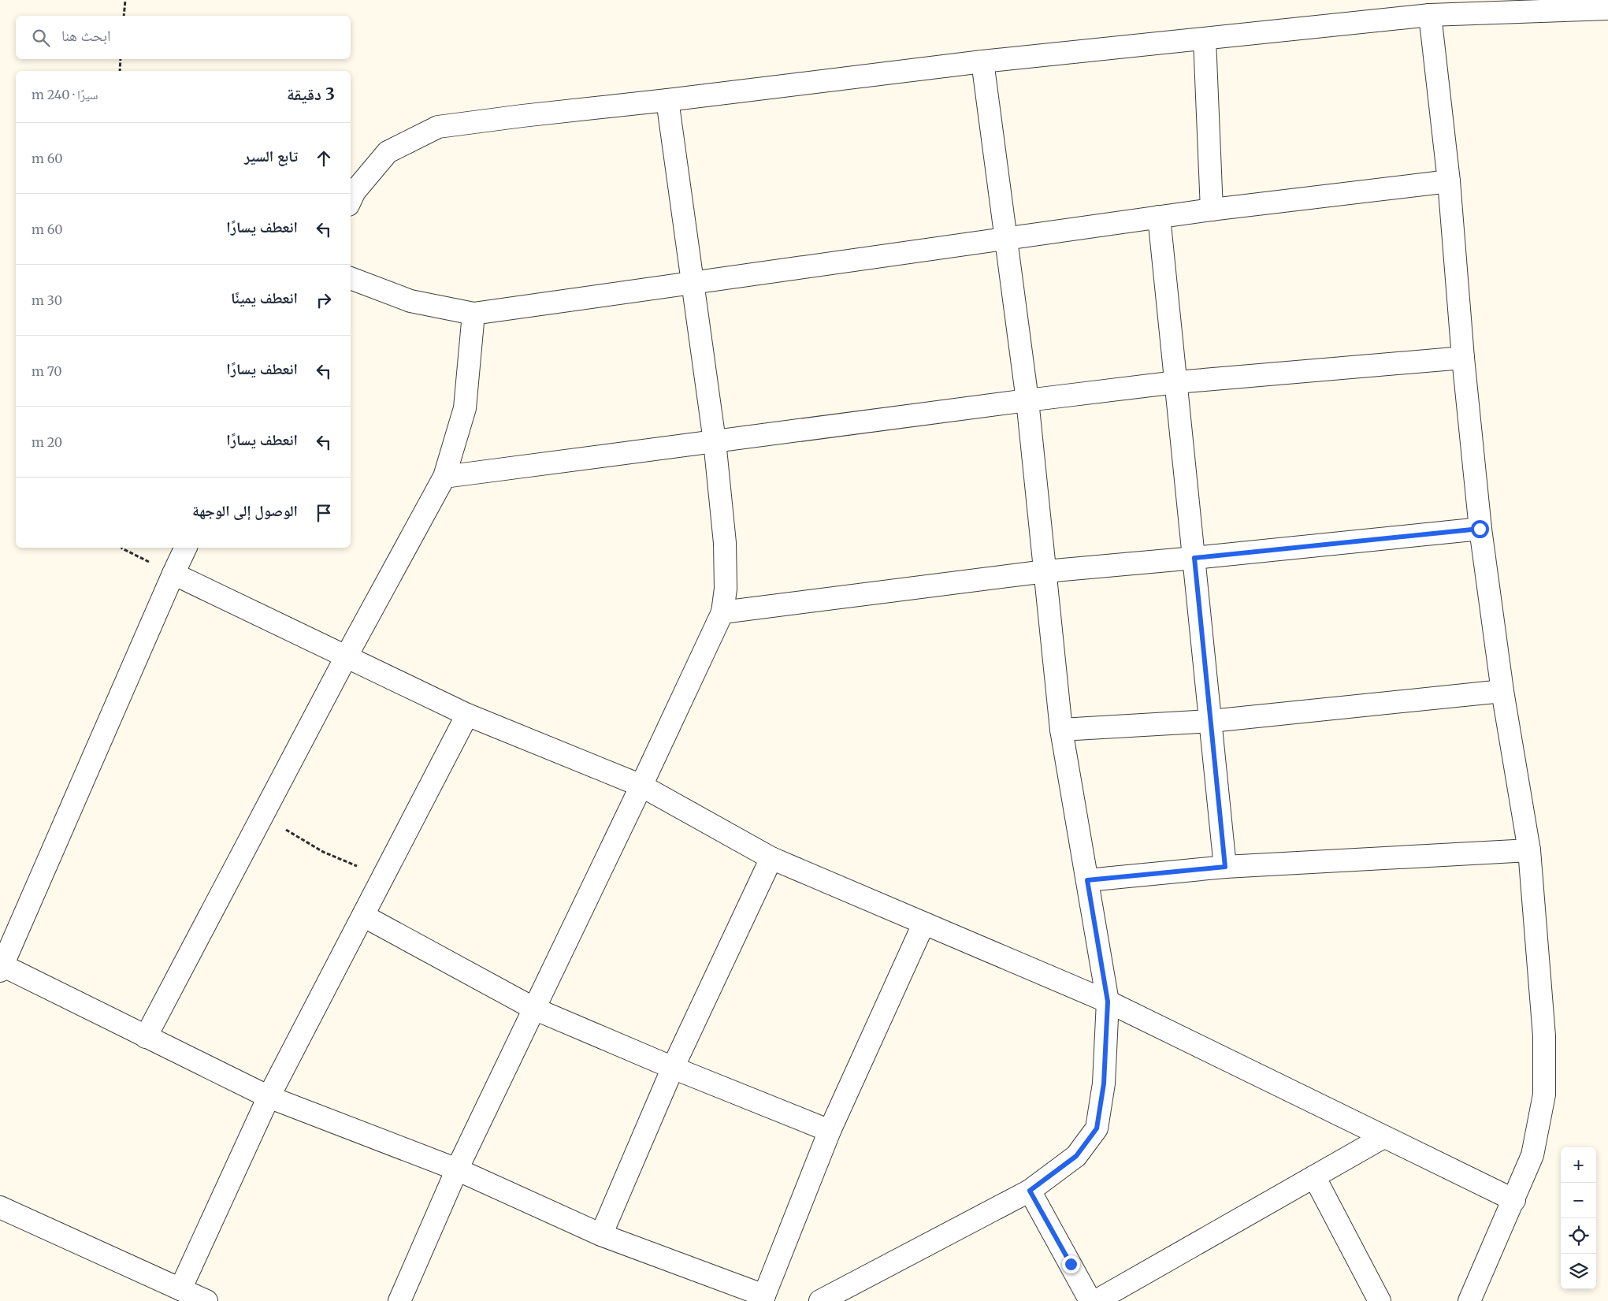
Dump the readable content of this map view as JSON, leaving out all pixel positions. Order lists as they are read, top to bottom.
{
  "page": {
    "search": "ابحث هنا",
    "heading": ["3 دقيقة", "سيرًا · 240 m"],
    "list": [
      ["تابع السير", "60 m"],
      ["انعطف يسارًا", "60 m"],
      ["انعطف يمينًا", "30 m"],
      ["انعطف يسارًا", "70 m"],
      ["انعطف يسارًا", "20 m"],
      "الوصول إلى الوجهة"
    ],
    "map_buttons": ["+", "−"]
  }
}
